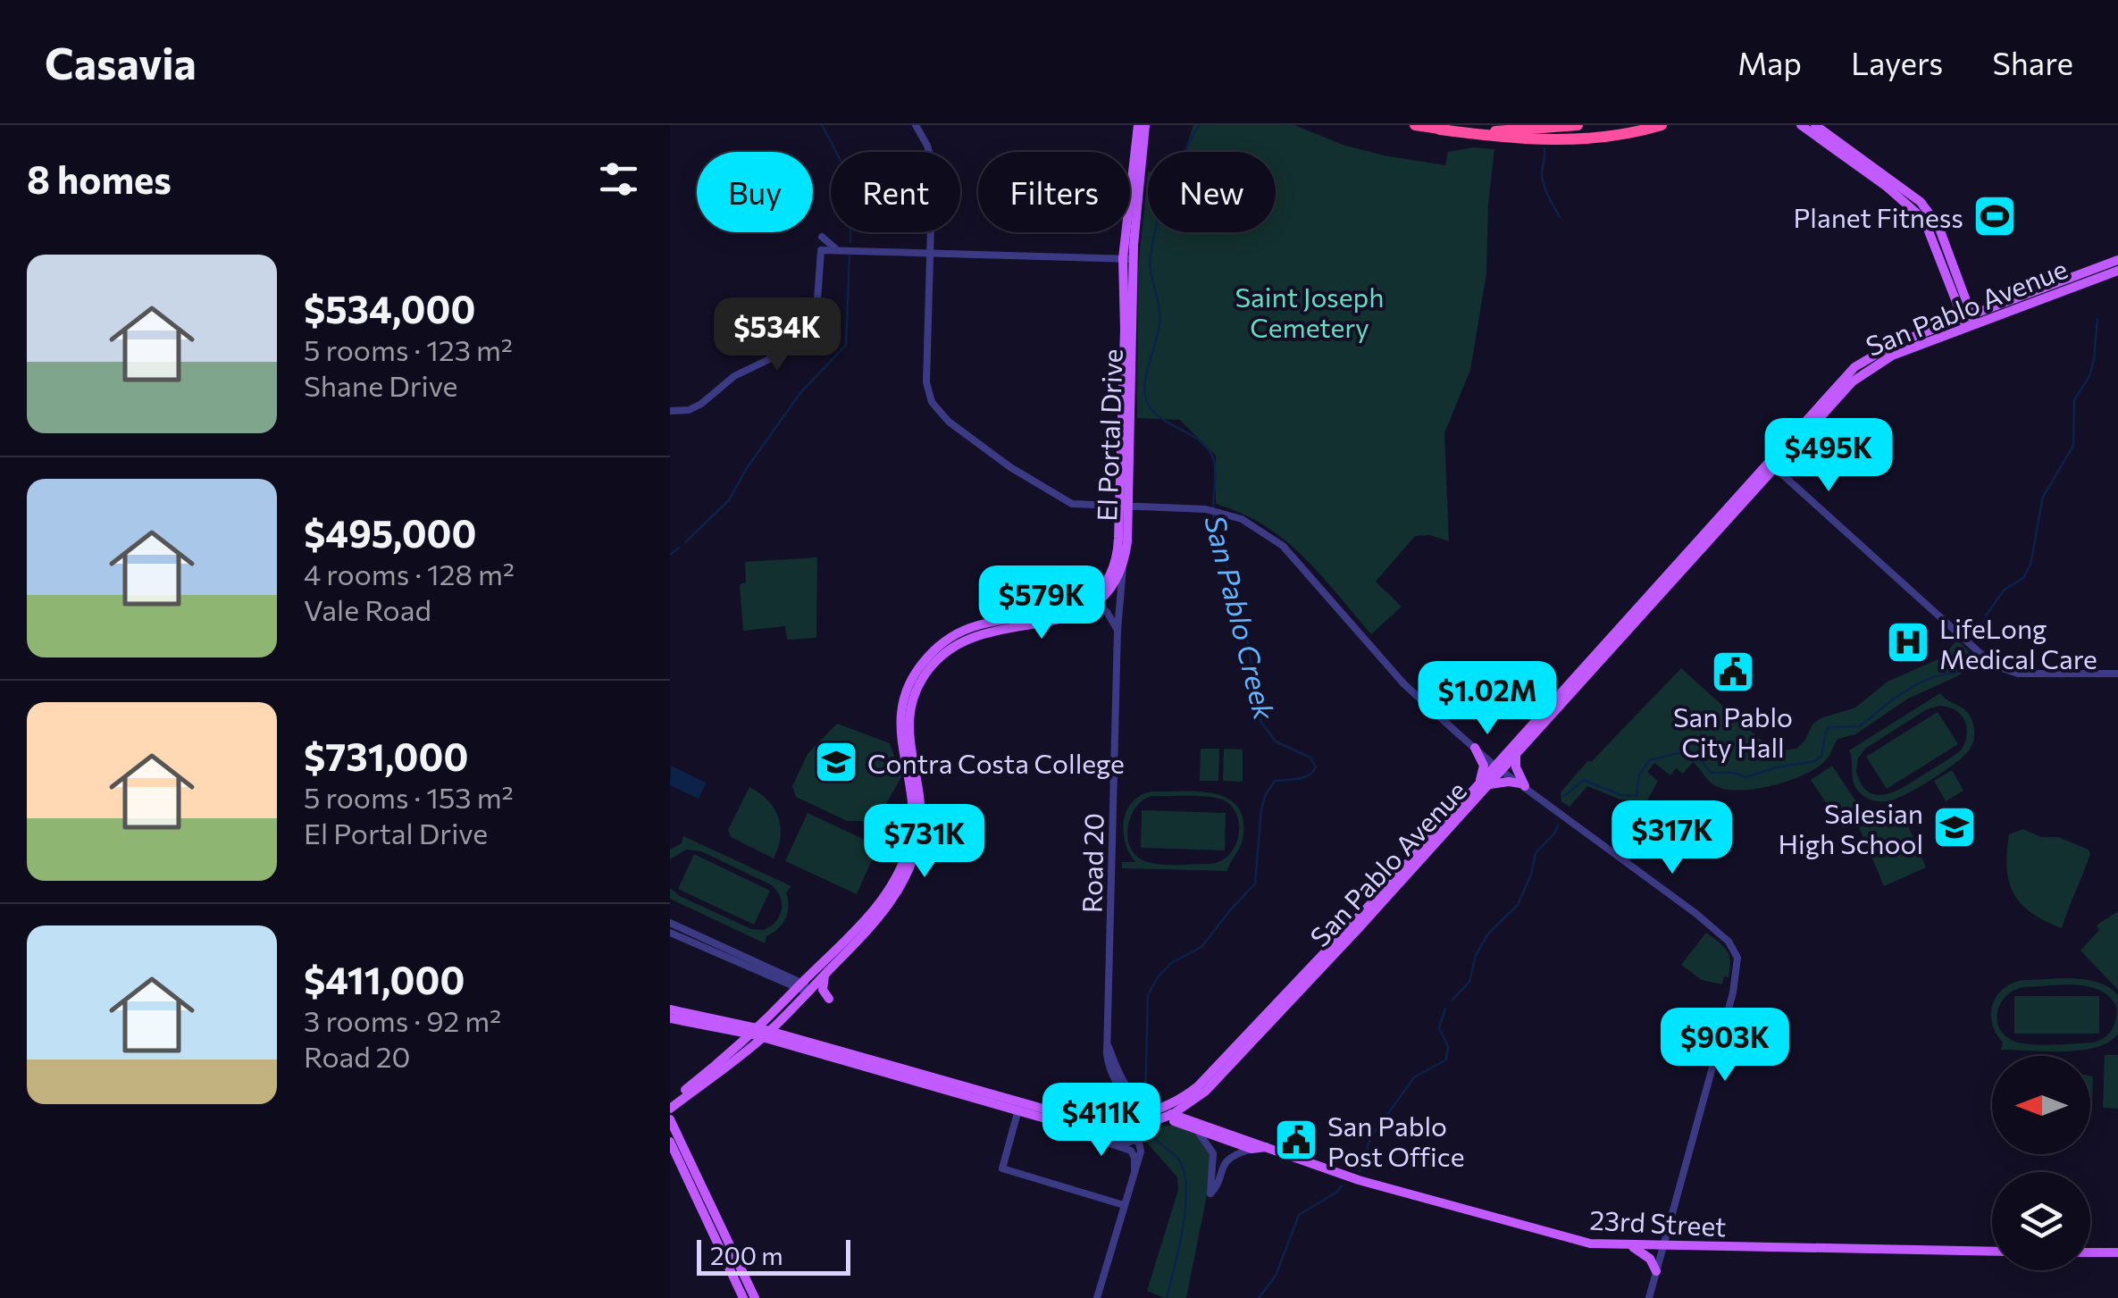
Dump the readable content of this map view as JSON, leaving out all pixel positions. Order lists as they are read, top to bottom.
{
  "streets": {
    "main road": ["San Pablo Avenue", "El Portal Drive", "23rd Street"],
    "street": ["Road 20"]
  },
  "crossings": [
    ["San Pablo Avenue", "Road 20"],
    ["San Pablo Avenue", "23rd Street"],
    ["El Portal Drive", "Road 20"],
    ["Road 20", "23rd Street"]
  ],
  "water": ["San Pablo Creek"],
  "parks": ["Saint Joseph Cemetery"],
  "places": {
    "sports": ["Planet Fitness"],
    "hospital": ["LifeLong Medical Care"],
    "public building": ["San Pablo City Hall", "San Pablo Post Office"],
    "school or university": ["Contra Costa College", "Salesian High School"]
  },
  "scale_bar": "200 m",
  "north": "left",
  "page": {
    "header": "Casavia",
    "nav": ["Map", "Layers", "Share"],
    "heading": "8 homes",
    "chip": [
      "Buy",
      "Rent",
      "Filters",
      "New"
    ],
    "list": [
      {
        "name": "$534,000",
        "note": "5 rooms · 123 m² · Shane Drive"
      },
      {
        "name": "$495,000",
        "note": "4 rooms · 128 m² · Vale Road"
      },
      {
        "name": "$731,000",
        "note": "5 rooms · 153 m² · El Portal Drive"
      },
      {
        "name": "$411,000",
        "note": "3 rooms · 92 m² · Road 20"
      }
    ],
    "price": [
      "$534K",
      "$495K",
      "$579K",
      "$1.02M",
      "$317K",
      "$731K",
      "$903K",
      "$411K"
    ],
    "scale": "200 m"
  }
}
